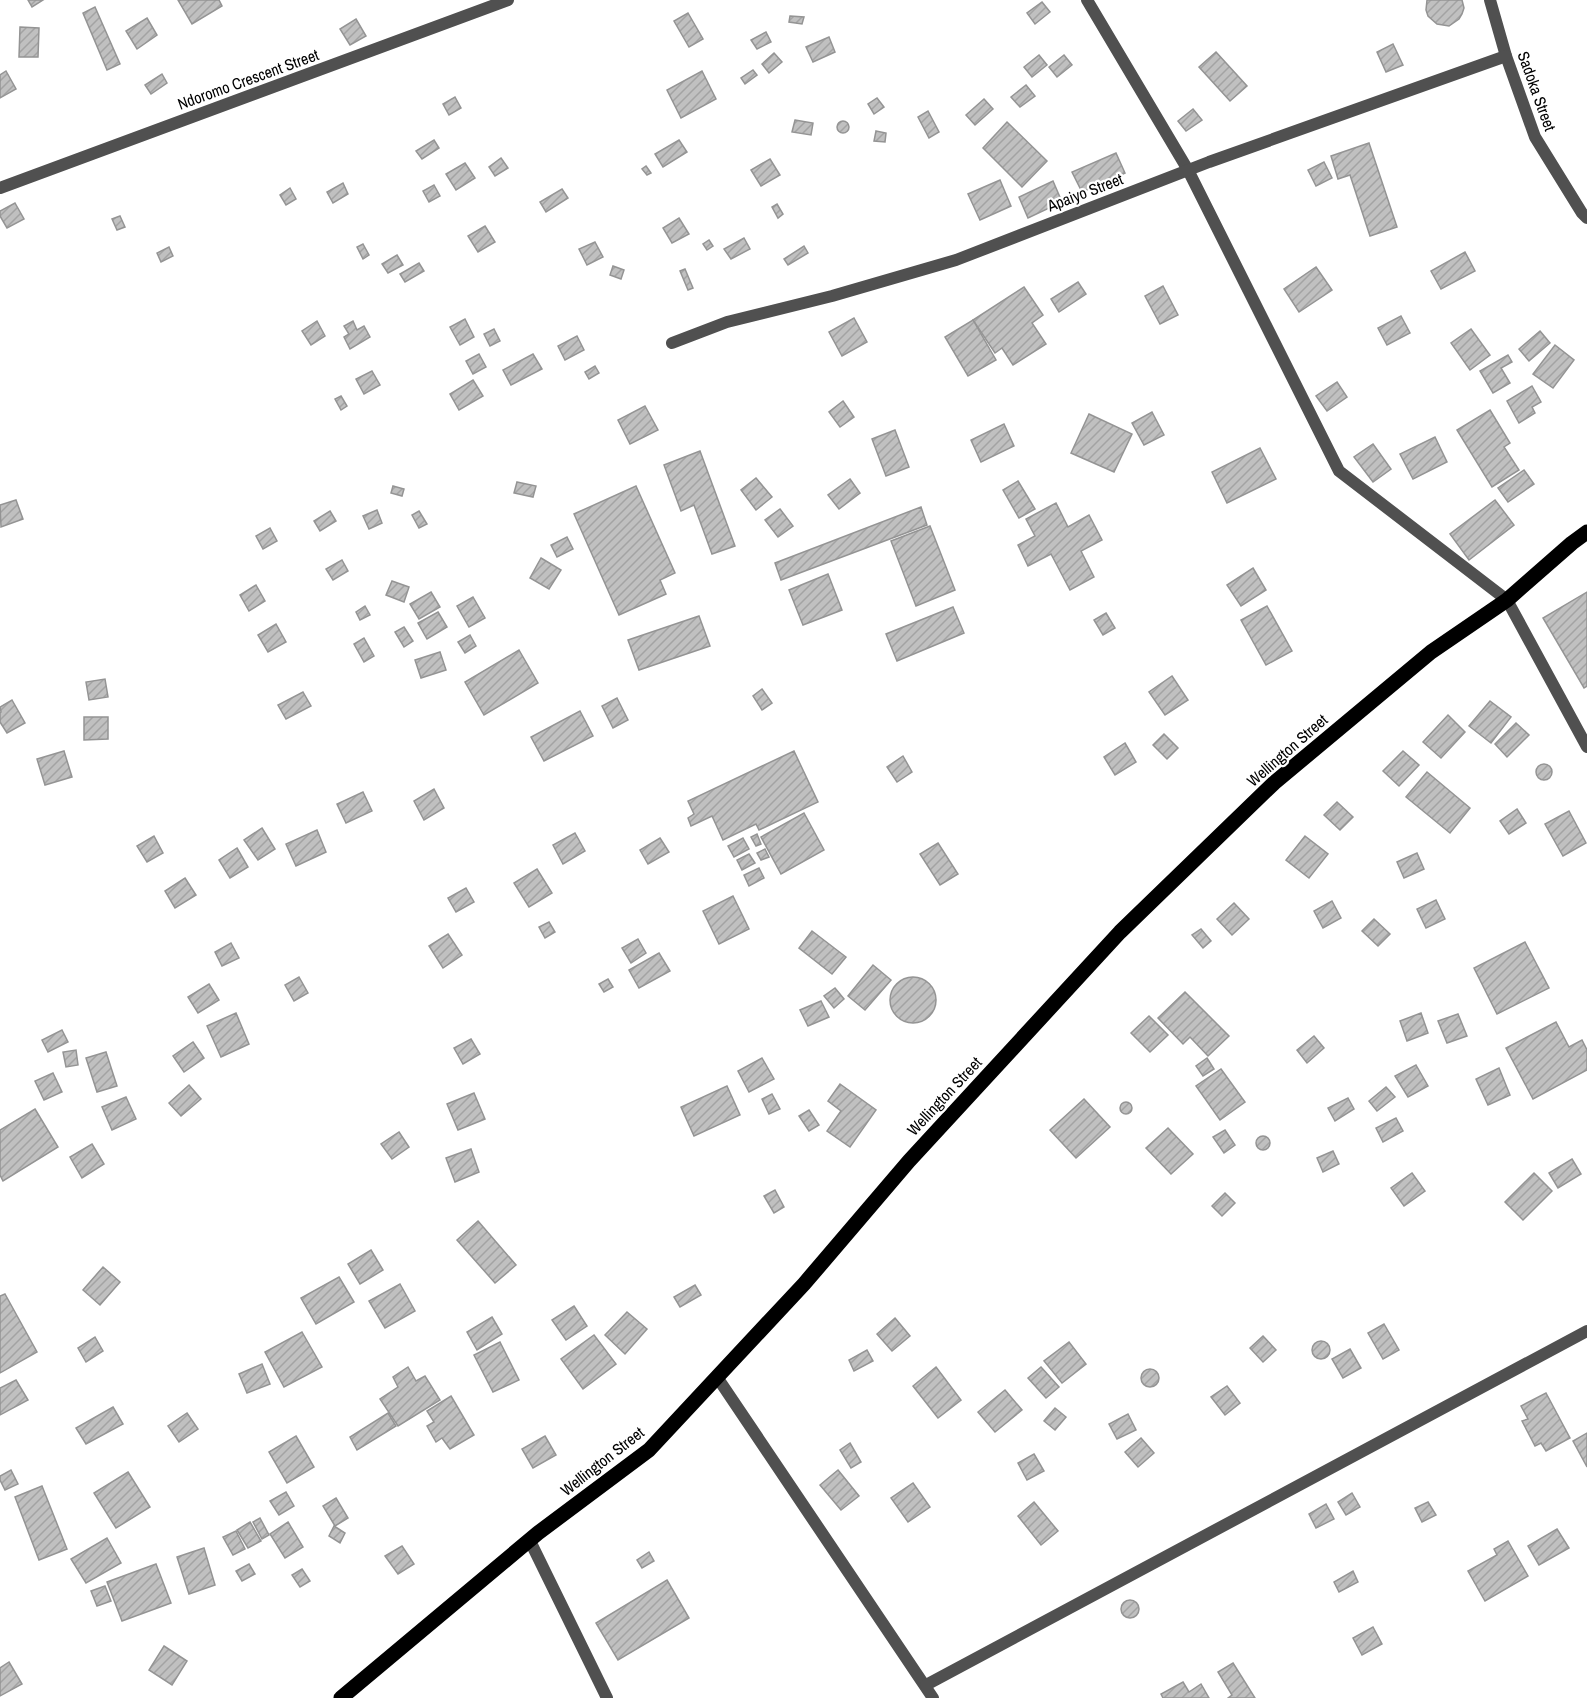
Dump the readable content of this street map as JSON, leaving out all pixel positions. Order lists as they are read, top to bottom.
{
  "streets": {
    "main road": ["Wellington Street"],
    "street": ["Ndoromo Crescent Street", "Sadoka Street", "Apaiyo Street"]
  },
  "crossings": [
    ["Sadoka Street", "Apaiyo Street"]
  ]
}
